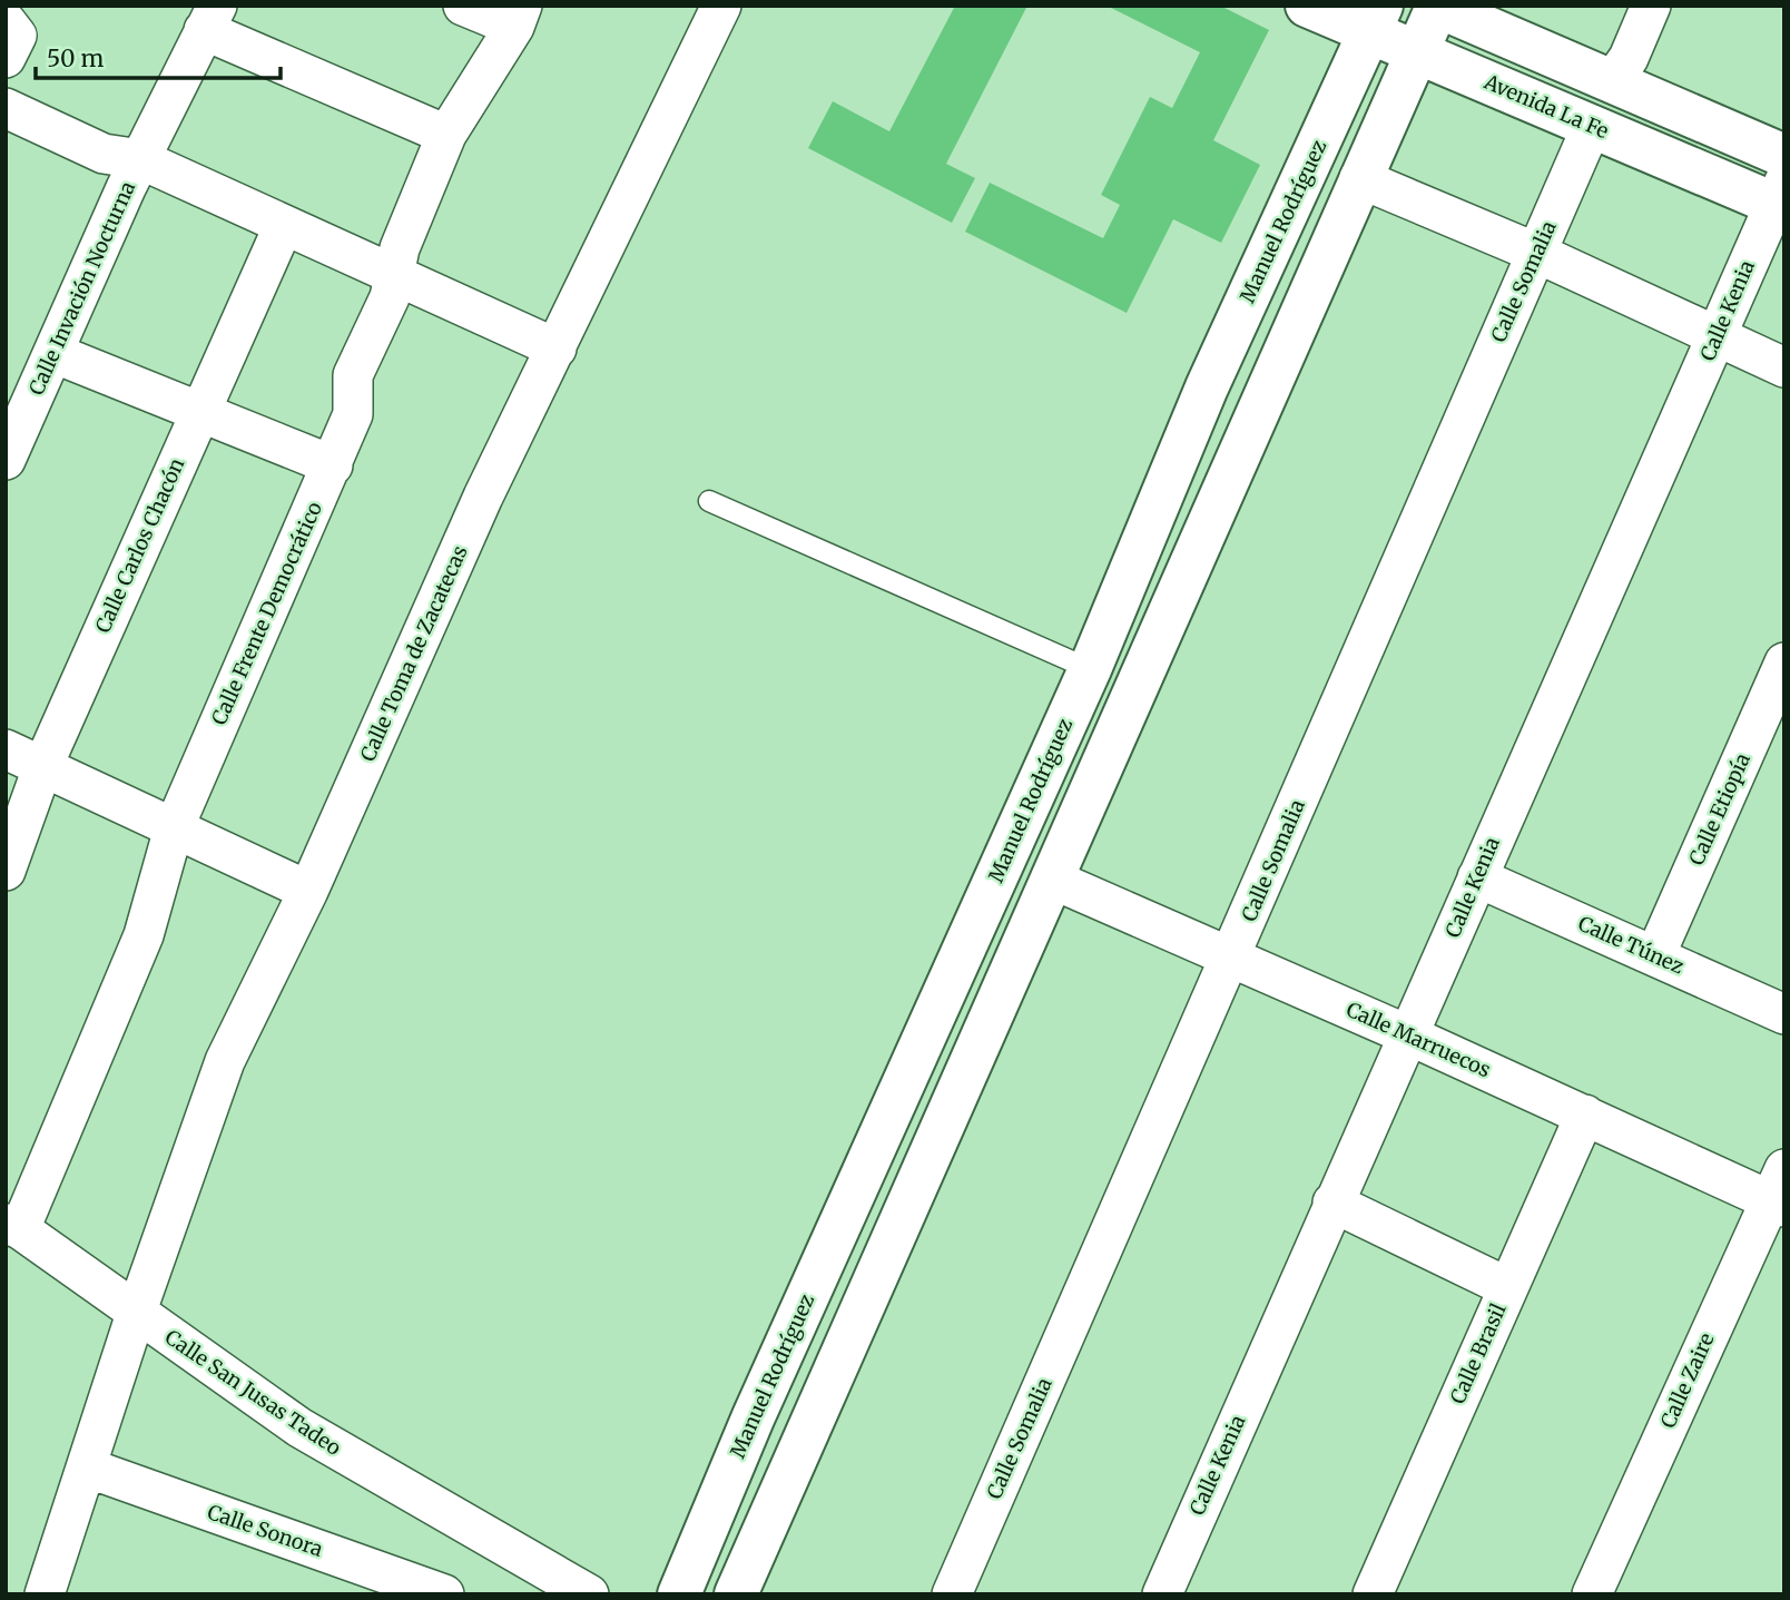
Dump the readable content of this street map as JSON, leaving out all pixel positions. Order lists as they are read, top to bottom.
{
  "streets": {
    "street": [
      "Avenida La Fe",
      "Manuel Rodríguez",
      "Calle Somalia",
      "Calle Invación Nocturna",
      "Calle Kenia",
      "Calle Carlos Chacón",
      "Calle Frente Democrático",
      "Calle Toma de Zacatecas",
      "Calle Etiopía",
      "Calle Túnez",
      "Calle Marruecos",
      "Calle Brasil",
      "Calle Zaire",
      "Calle San Jusas Tadeo",
      "Calle Sonora"
    ]
  },
  "crossings": [
    ["Avenida La Fe", "Manuel Rodríguez"],
    ["Avenida La Fe", "Calle Somalia"],
    ["Avenida La Fe", "Calle Kenia"],
    ["Calle Somalia", "Calle Marruecos"],
    ["Calle Kenia", "Calle Túnez"],
    ["Calle Kenia", "Calle Marruecos"],
    ["Calle Frente Democrático", "Calle San Jusas Tadeo"],
    ["Calle Toma de Zacatecas", "Calle San Jusas Tadeo"],
    ["Calle Toma de Zacatecas", "Calle Sonora"],
    ["Calle Etiopía", "Calle Túnez"],
    ["Calle Marruecos", "Calle Brasil"],
    ["Calle Marruecos", "Calle Zaire"]
  ],
  "scale_bar": "50 m"
}
